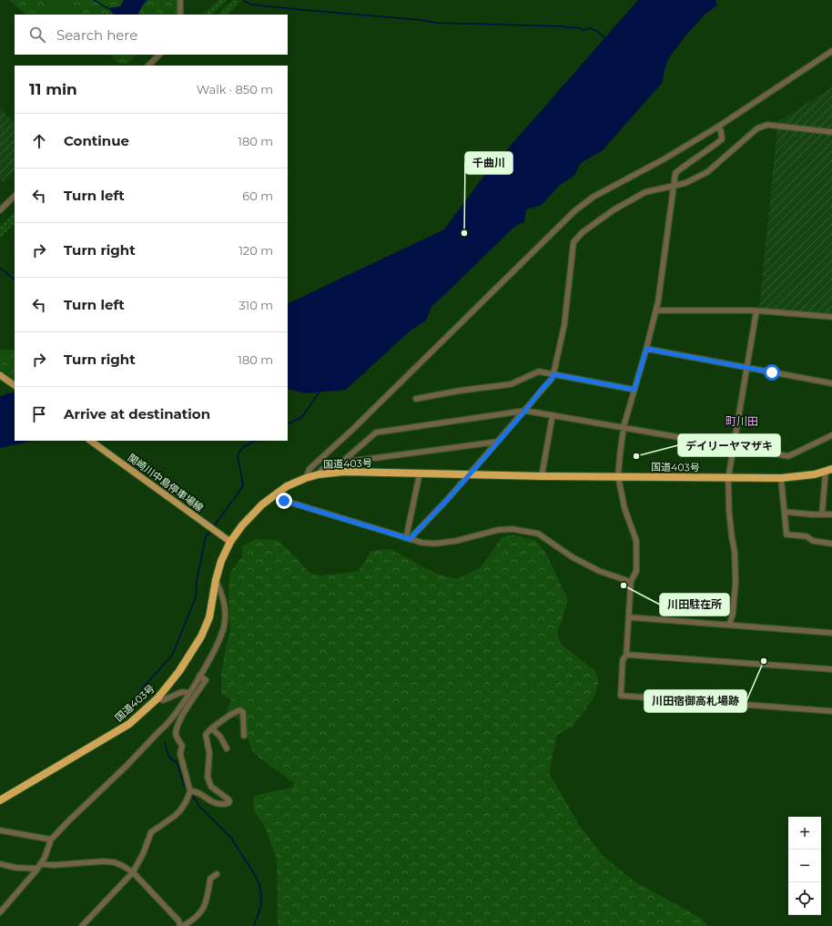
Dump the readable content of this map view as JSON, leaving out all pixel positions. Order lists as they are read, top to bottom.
{
  "streets": {
    "highway": ["国道403号"],
    "main road": ["関崎川中島停車場線"]
  },
  "crossings": [
    ["国道403号", "関崎川中島停車場線"]
  ],
  "districts": ["町川田"],
  "places": [
    "千曲川",
    "デイリーヤマザキ",
    "川田駐在所",
    "川田宿御高札場跡"
  ],
  "page": {
    "search": "Search here",
    "heading": ["11 min", "Walk · 850 m"],
    "list": [
      ["Continue", "180 m"],
      ["Turn left", "60 m"],
      ["Turn right", "120 m"],
      ["Turn left", "310 m"],
      ["Turn right", "180 m"],
      "Arrive at destination"
    ],
    "map_buttons": ["+", "−"]
  }
}
